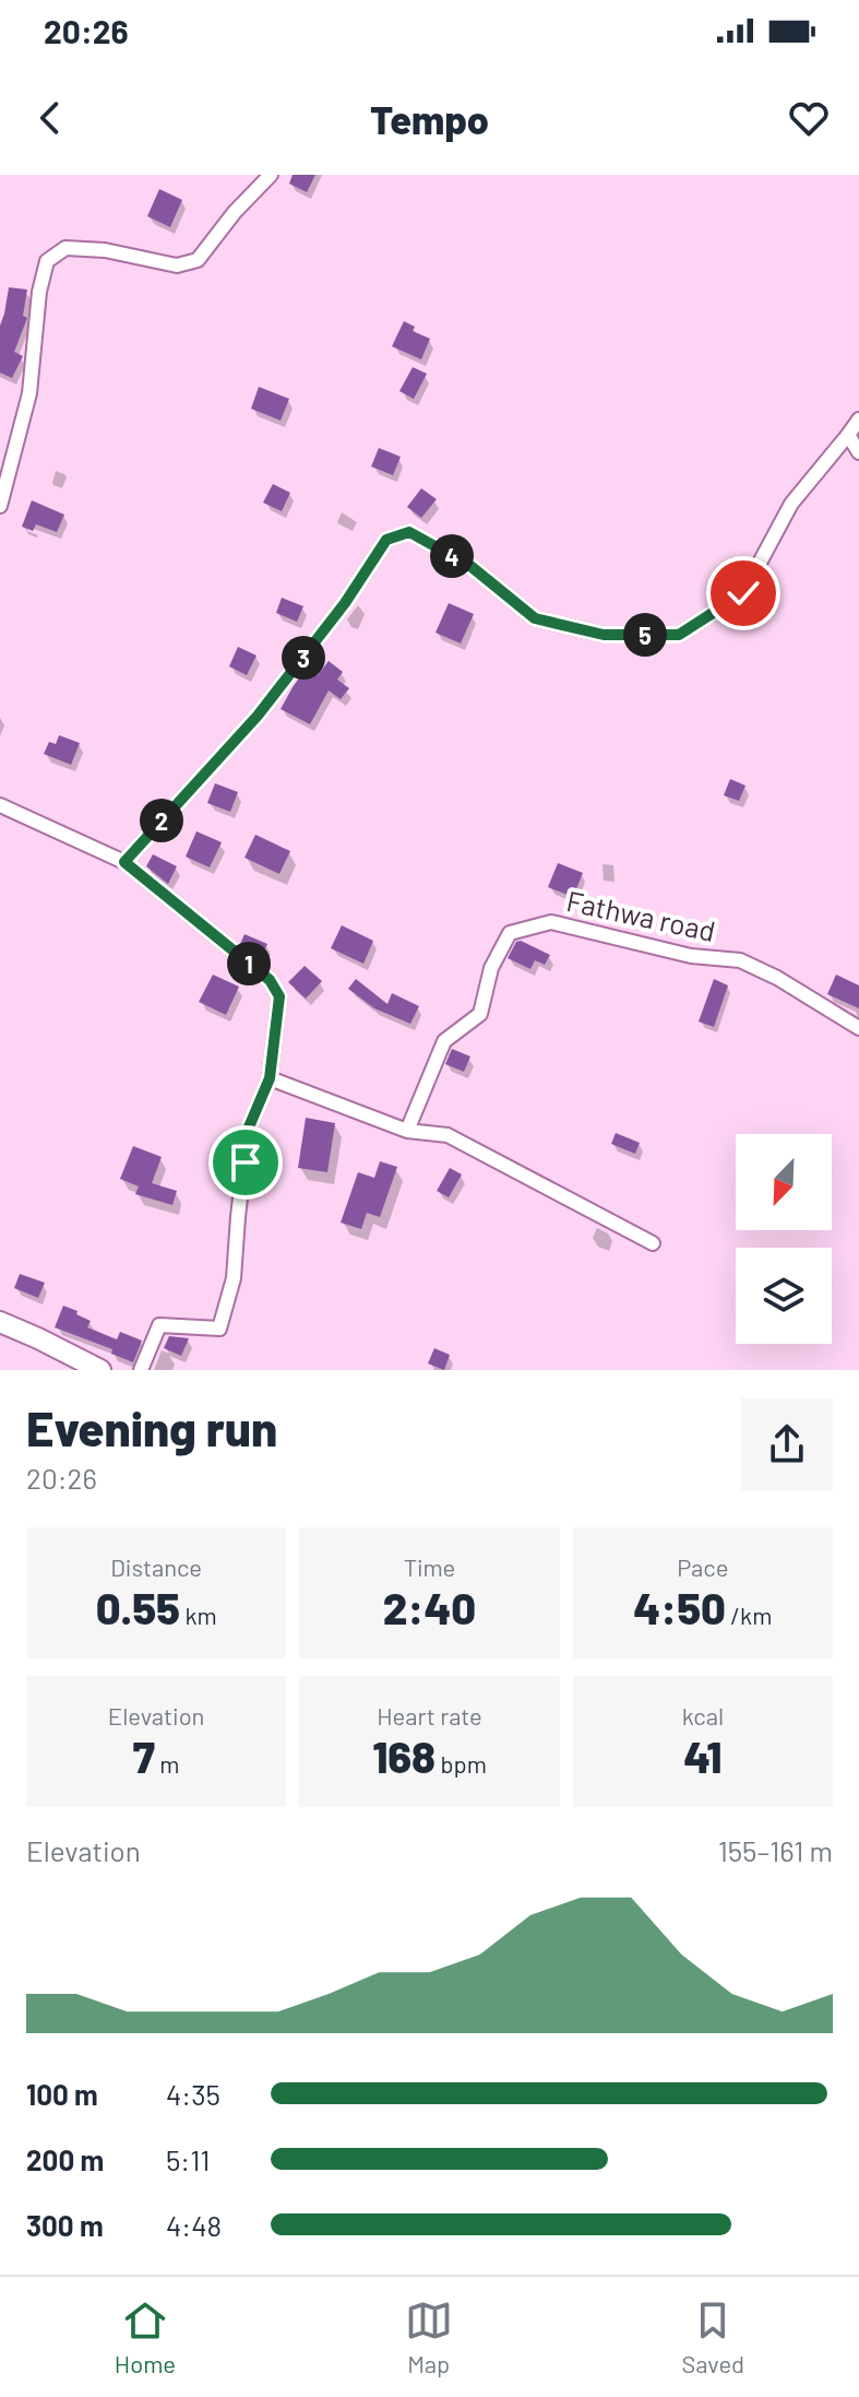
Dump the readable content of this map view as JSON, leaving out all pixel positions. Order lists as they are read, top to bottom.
{
  "streets": {
    "street": ["Fathwa road"]
  },
  "north": "bottom left",
  "page": {
    "status": "20:26",
    "header": "Tempo",
    "pins": [
      "4",
      "5",
      "3",
      "2",
      "1"
    ],
    "heading": ["Evening run", "20:26"],
    "stats": [
      ["Distance", "0.55 km"],
      ["Time", "2:40"],
      ["Pace", "4:50 /km"],
      ["Elevation", "7 m"],
      ["Heart rate", "168 bpm"],
      ["kcal", "41"]
    ],
    "chart": ["Elevation", "155–161 m"],
    "list": [
      {
        "name": "100 m",
        "note": "4:35"
      },
      {
        "name": "200 m",
        "note": "5:11"
      },
      {
        "name": "300 m",
        "note": "4:48"
      }
    ],
    "tabs": ["Home", "Map", "Saved"]
  }
}
